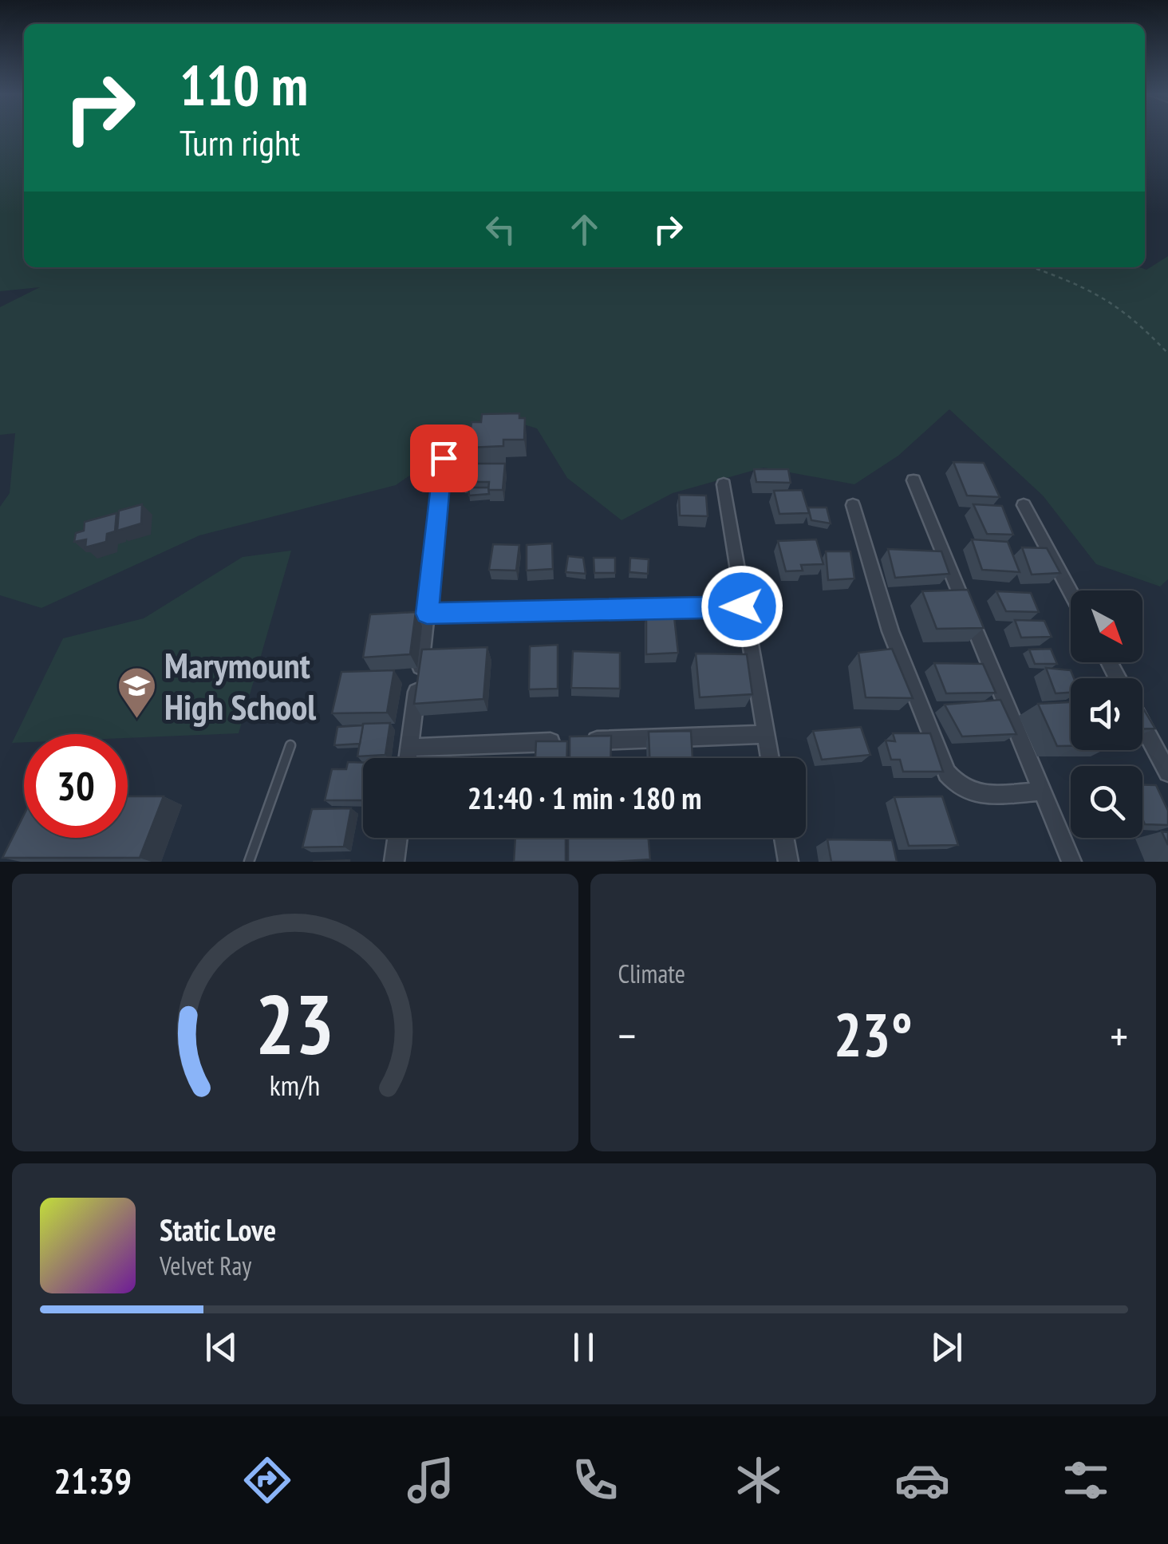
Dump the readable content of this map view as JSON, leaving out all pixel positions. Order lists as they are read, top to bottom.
{
  "places": {
    "school or university": ["Marymount High School"]
  },
  "north": "bottom right",
  "page": {
    "turn": ["110 m", "Turn right"],
    "limit": "30",
    "trip": "21:40 · 1 min · 180 m",
    "tile": "Climate",
    "heat": ["−", "23°", "+"],
    "song": ["Static Love", "Velvet Ray"],
    "tabs": "21:39",
    "gauge": ["23", "km/h"]
  }
}
